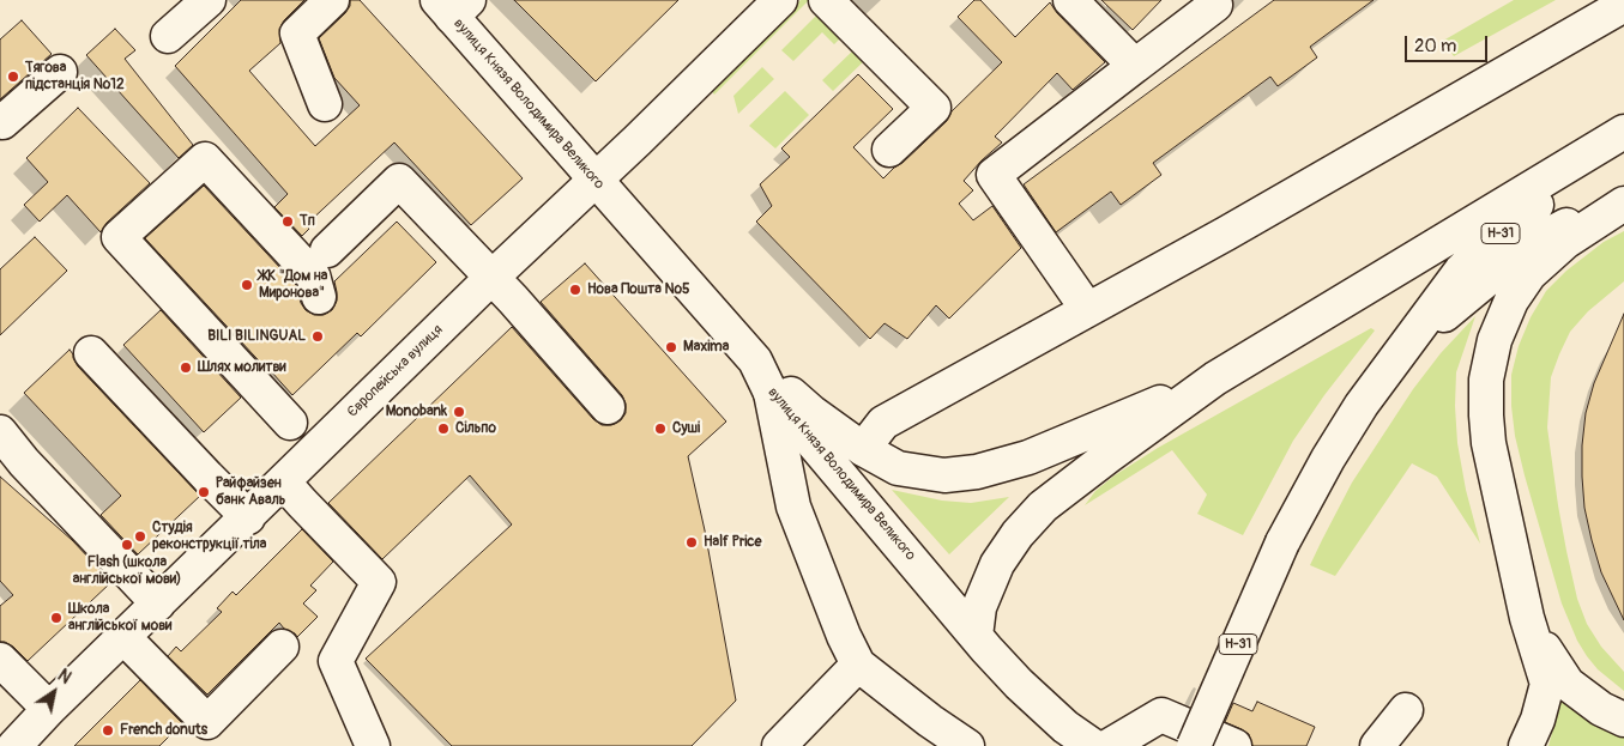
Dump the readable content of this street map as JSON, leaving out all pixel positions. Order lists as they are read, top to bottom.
{
  "streets": {
    "main road": ["вулиця Князя Володимира Великого", "Н-31", "Європейська вулиця"]
  },
  "crossings": [
    ["вулиця Князя Володимира Великого", "Європейська вулиця"]
  ],
  "places": [
    "Тягова пiдстанцiя №12",
    "Тп",
    "ЖК \"Дом на Миронова\"",
    "Нова Пошта №5",
    "BILI BILINGUAL",
    "Maxima",
    "Шлях молитви",
    "Monobank",
    "Сільпо",
    "Суші",
    "Райфайзен банк Аваль",
    "Студія реконструкції тіла",
    "Half Price",
    "Flash (школа англійської мови)",
    "Школа англійської мови",
    "French donuts"
  ],
  "scale_bar": "20 m",
  "north": "top right"
}
